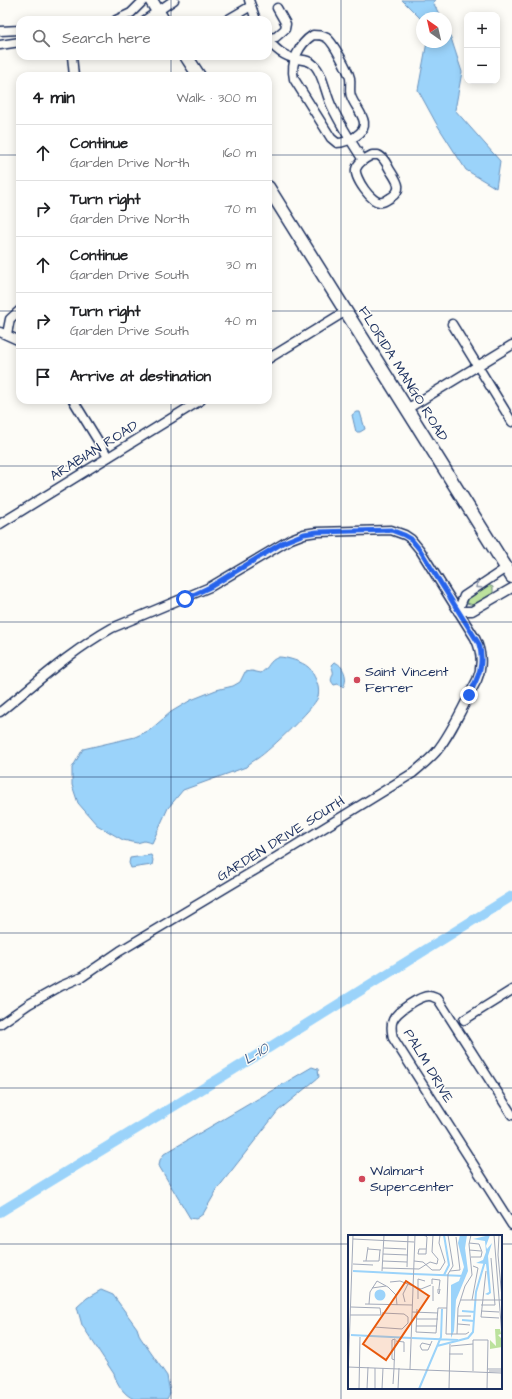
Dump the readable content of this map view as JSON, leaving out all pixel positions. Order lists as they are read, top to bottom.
{
  "streets": {
    "street": [
      "FLORIDA MANGO ROAD",
      "ARABIAN ROAD",
      "GARDEN DRIVE SOUTH",
      "PALM DRIVE"
    ]
  },
  "water": ["L-10"],
  "places": ["Saint Vincent Ferrer", "Walmart Supercenter"],
  "north": "top left",
  "page": {
    "map_buttons": ["+", "−"],
    "search": "Search here",
    "heading": ["4 min", "Walk · 300 m"],
    "list": [
      ["Continue", "Garden Drive North", "160 m"],
      ["Turn right", "Garden Drive North", "70 m"],
      ["Continue", "Garden Drive South", "30 m"],
      ["Turn right", "Garden Drive South", "40 m"],
      "Arrive at destination"
    ]
  }
}
